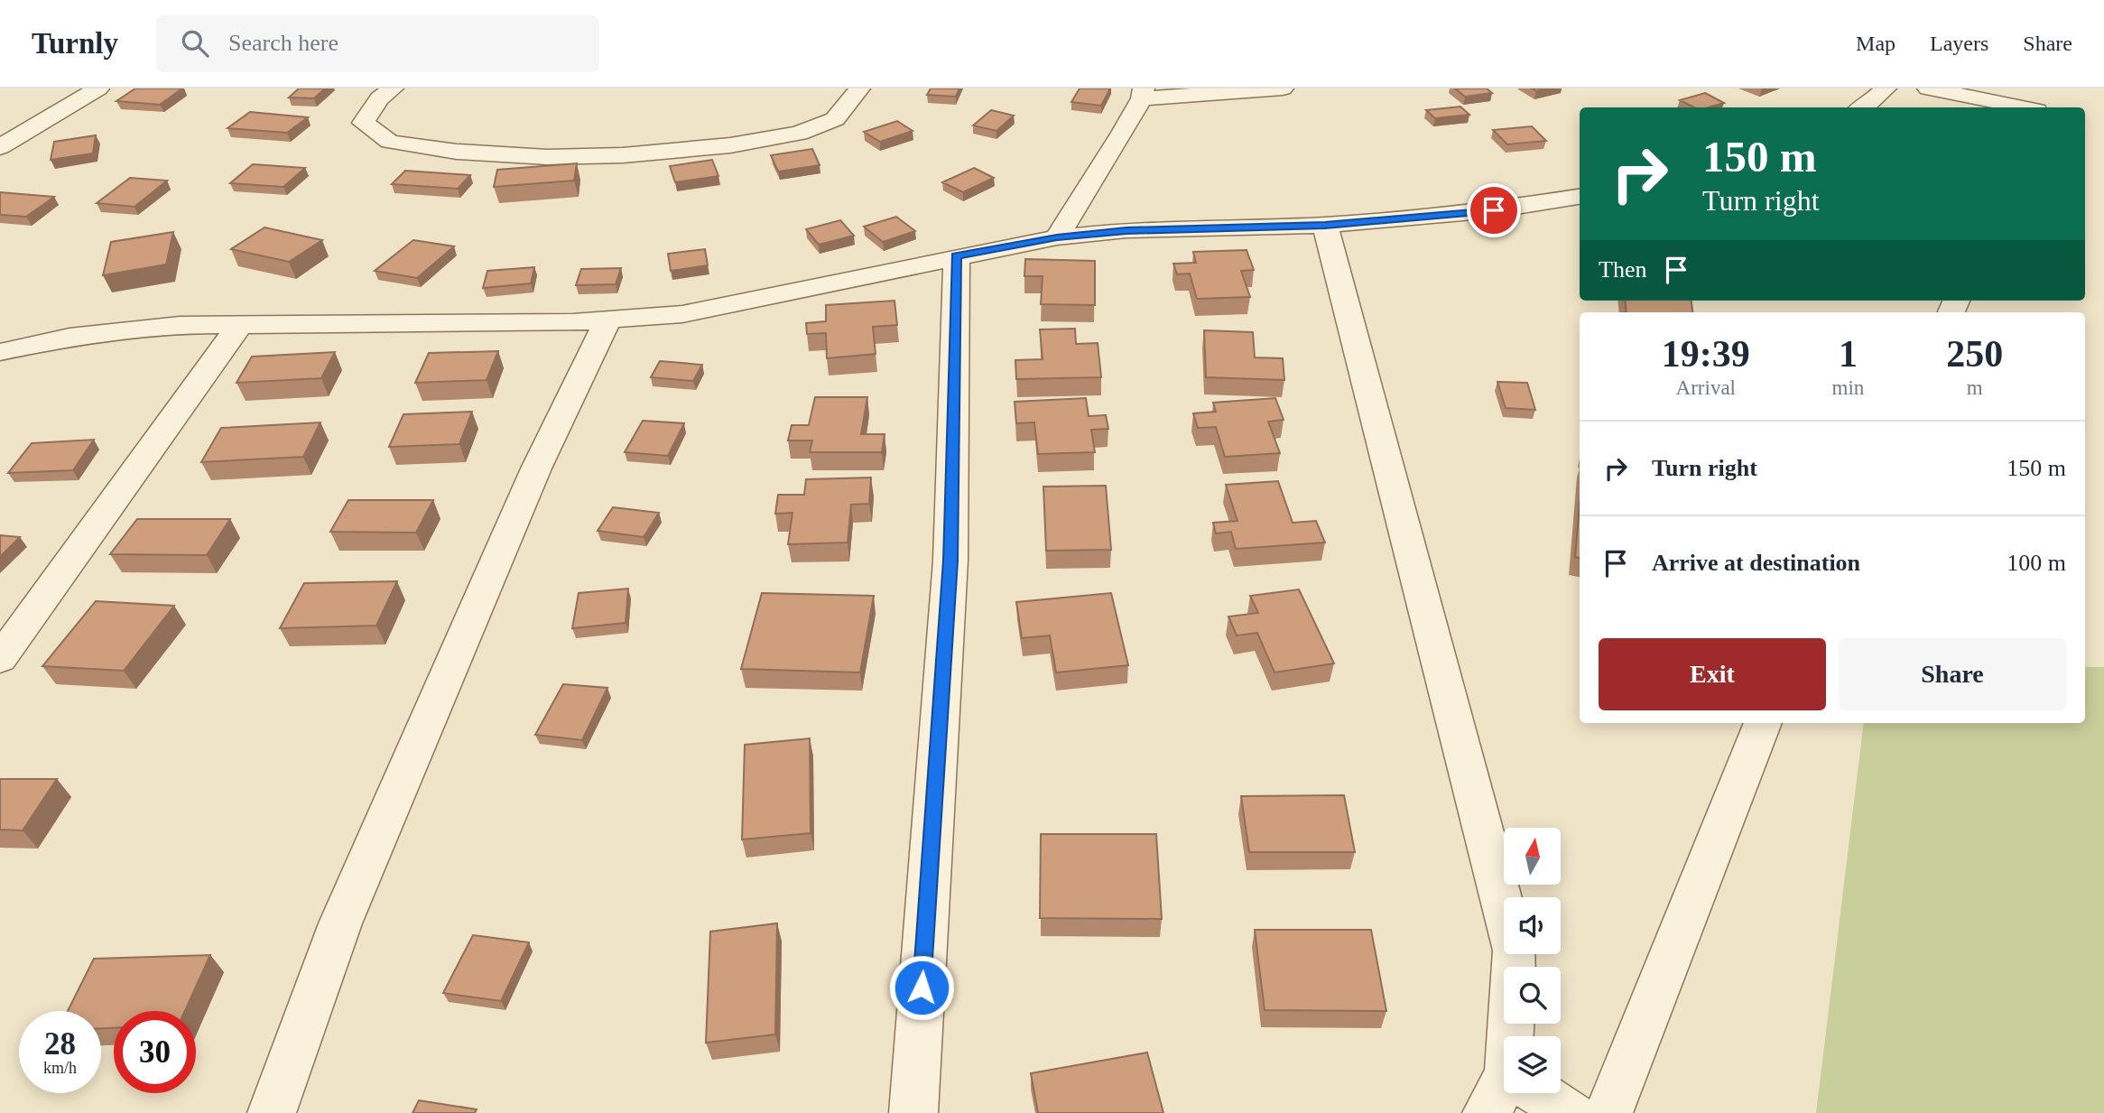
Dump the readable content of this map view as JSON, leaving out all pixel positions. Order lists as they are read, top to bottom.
{
  "north": "top",
  "page": {
    "header": "Turnly",
    "search": "Search here",
    "nav": ["Map", "Layers", "Share"],
    "turn": ["150 m", "Turn right"],
    "then": "Then",
    "eta": [
      "19:39",
      "Arrival",
      "1",
      "min",
      "250",
      "m"
    ],
    "list": [
      {
        "name": "Turn right",
        "value": "150 m"
      },
      {
        "name": "Arrive at destination",
        "value": "100 m"
      }
    ],
    "buttons": ["Exit", "Share"],
    "speed": "28 km/h",
    "limit": "30"
  }
}
